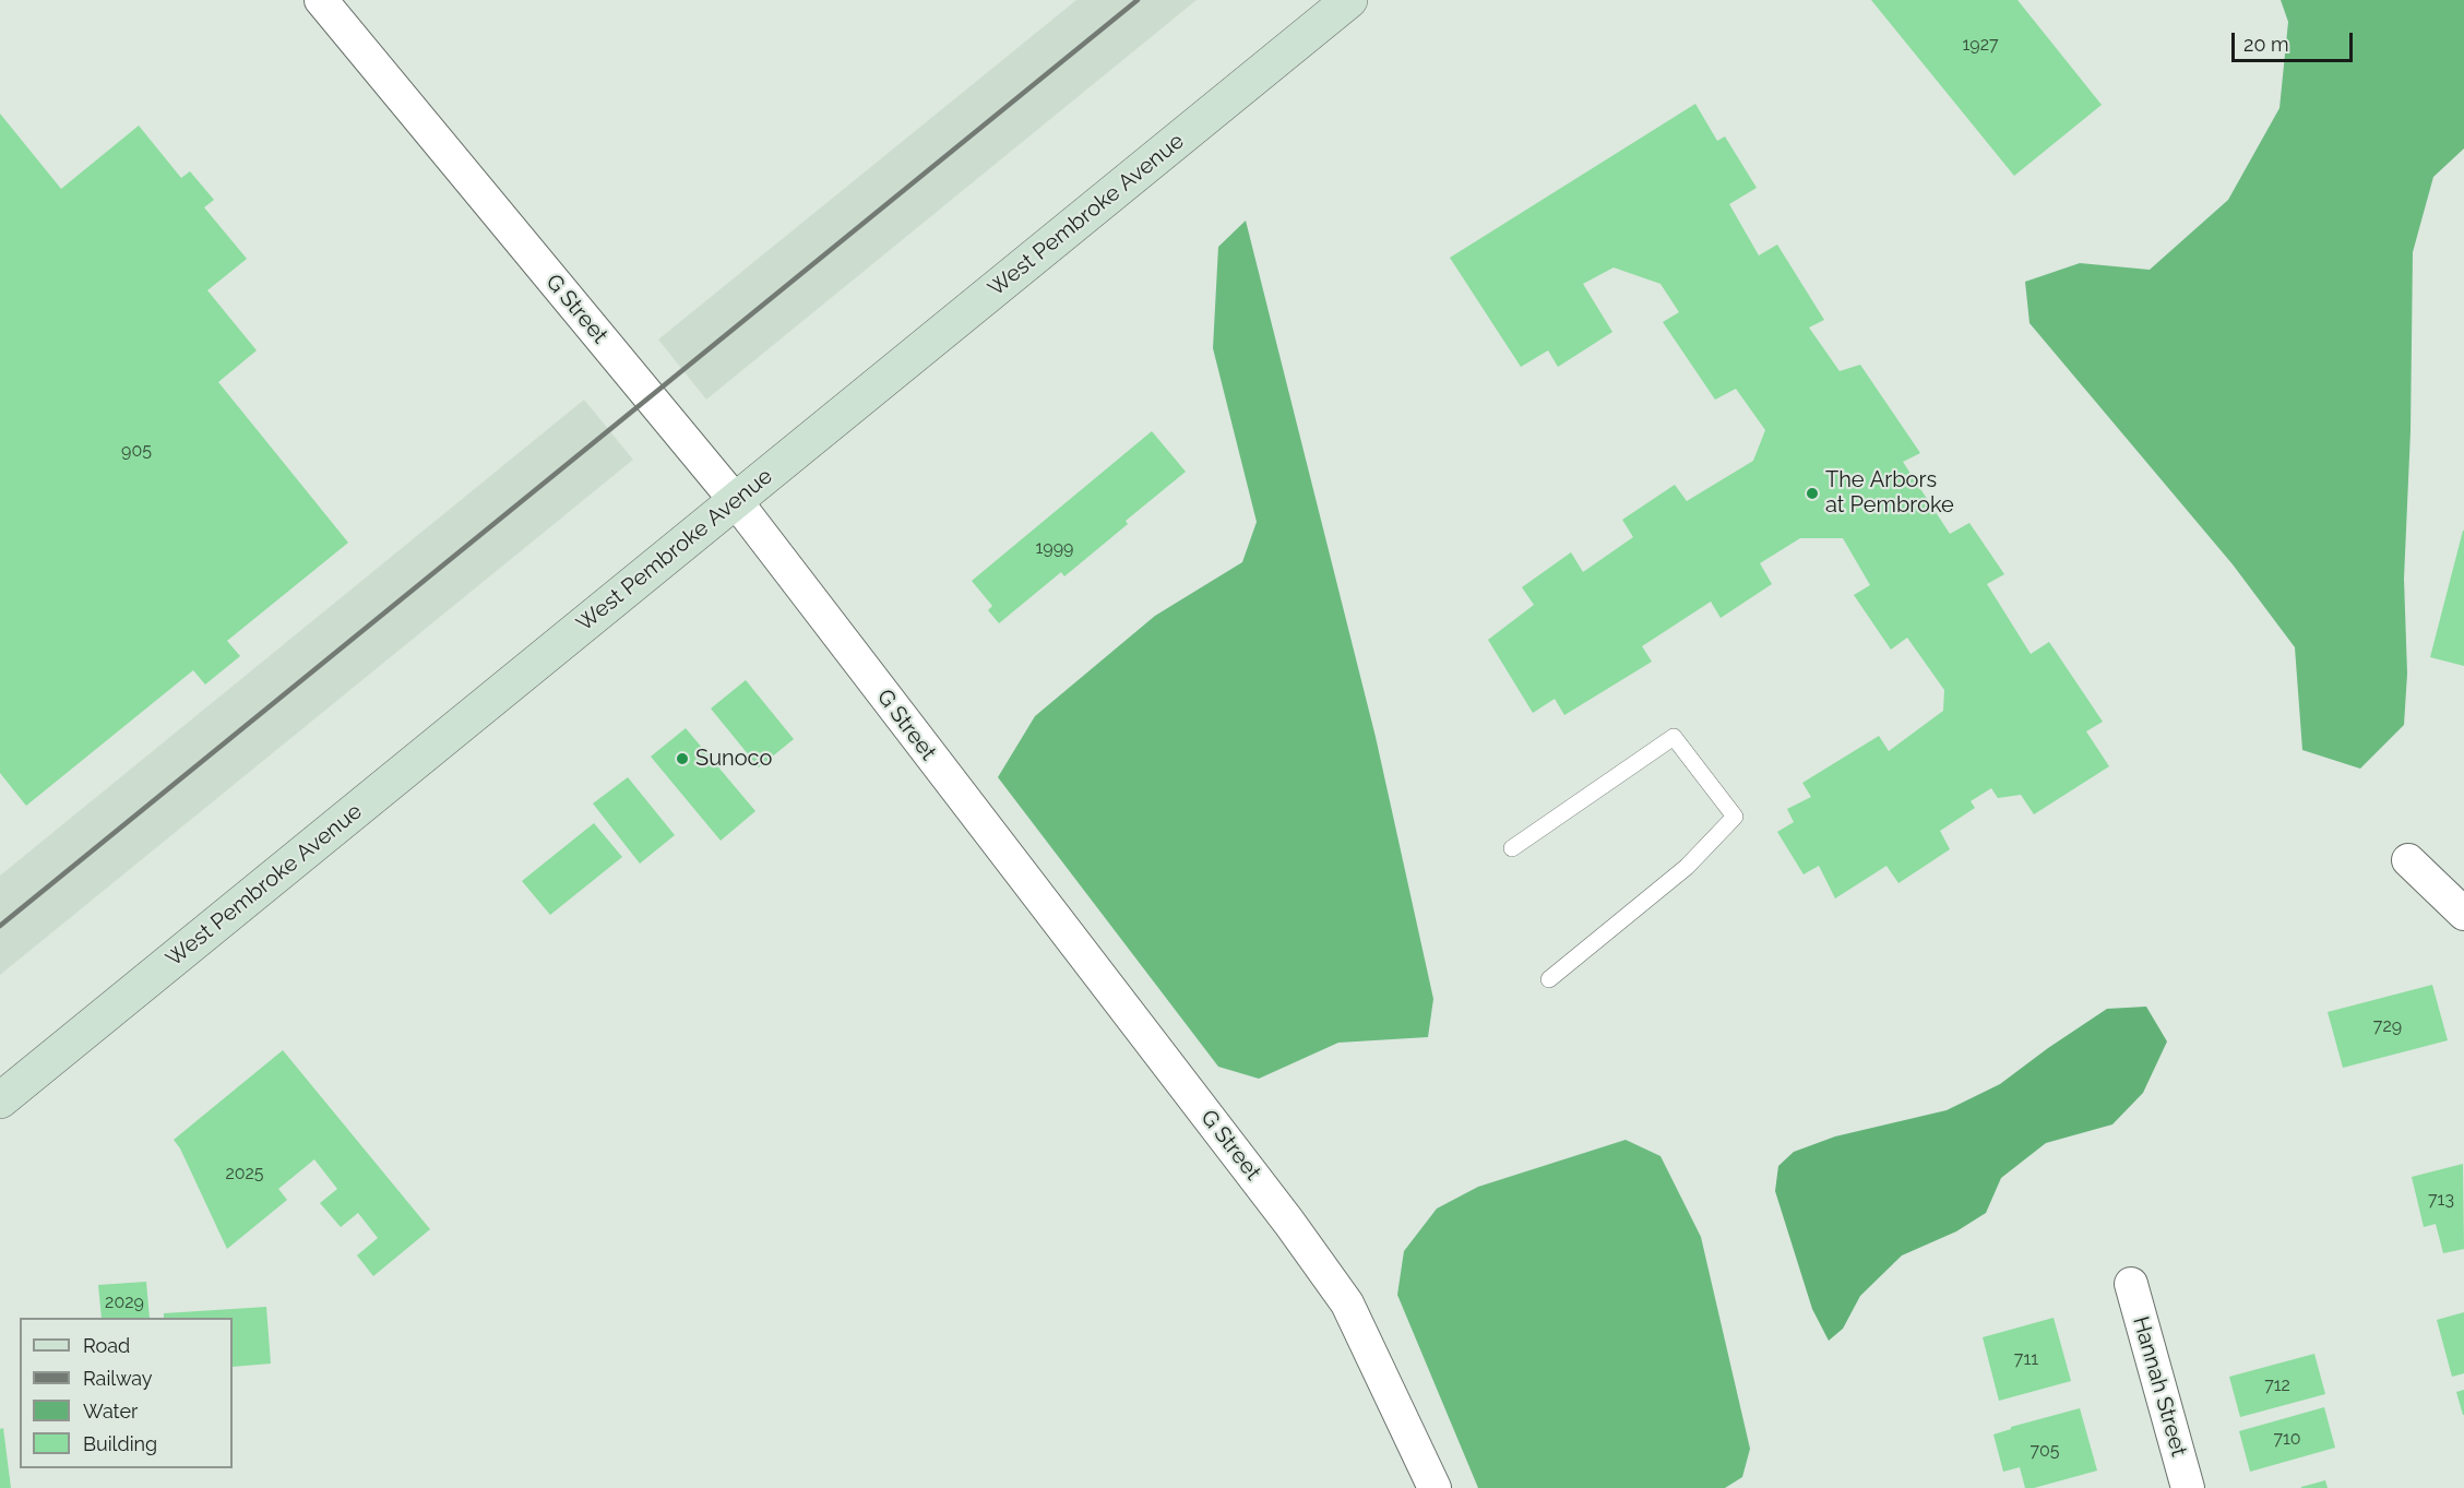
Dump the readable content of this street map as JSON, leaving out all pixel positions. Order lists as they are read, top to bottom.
{
  "streets": {
    "main road": ["West Pembroke Avenue"],
    "street": ["G Street", "Hannah Street"]
  },
  "crossings": [
    ["West Pembroke Avenue", "G Street"]
  ],
  "places": ["The Arbors at Pembroke", "Sunoco"],
  "house_numbers": [
    "1927",
    "905",
    "1999",
    "729",
    "2025",
    "713",
    "2029",
    "711",
    "712",
    "710",
    "705"
  ],
  "legend": [
    "Road",
    "Railway",
    "Water",
    "Building"
  ],
  "scale_bar": "20 m"
}
